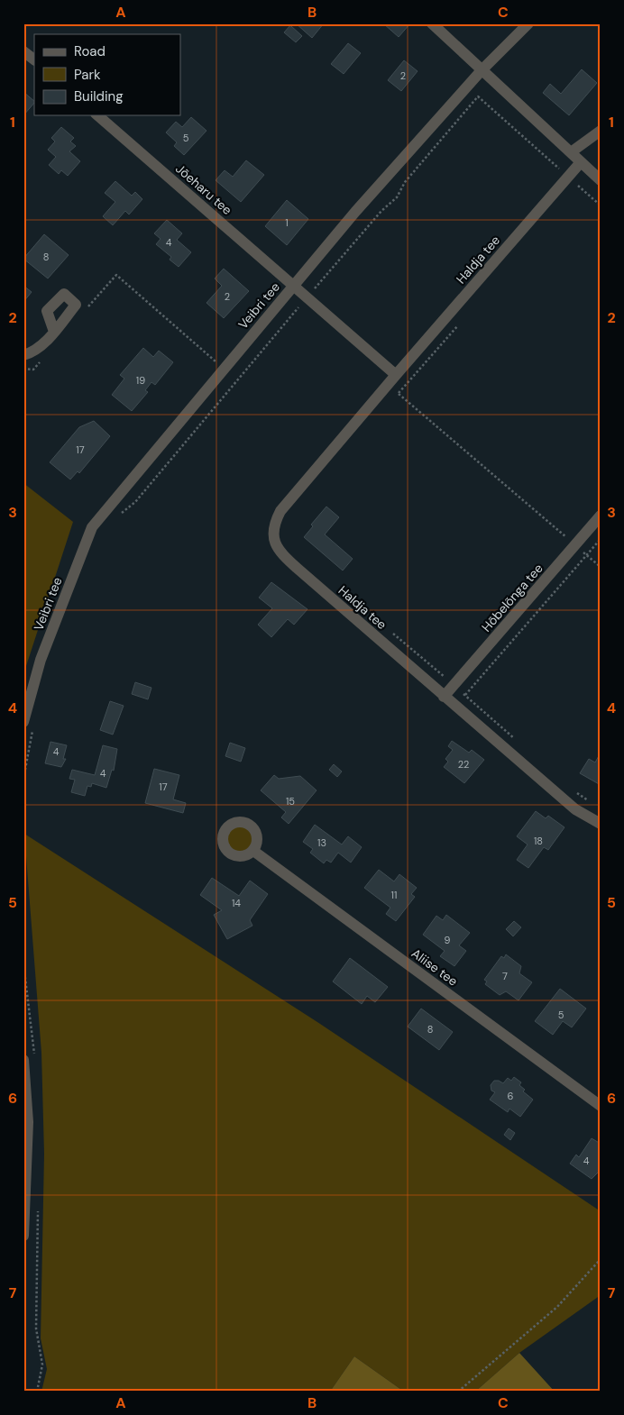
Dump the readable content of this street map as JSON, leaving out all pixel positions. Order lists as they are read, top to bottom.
{
  "streets": {
    "street": [
      "Jõeharu tee",
      "Haldja tee",
      "Veibri tee",
      "Hõbelõnga tee",
      "Aliise tee"
    ]
  },
  "crossings": [
    ["Jõeharu tee", "Veibri tee"],
    ["Haldja tee", "Hõbelõnga tee"]
  ],
  "house_numbers": [
    "2",
    "5",
    "1",
    "4",
    "8",
    "2",
    "19",
    "17",
    "4",
    "22",
    "4",
    "17",
    "15",
    "18",
    "13",
    "11",
    "14",
    "9",
    "7",
    "5",
    "8",
    "6",
    "4"
  ],
  "legend": ["Road", "Park", "Building"],
  "grid": {
    "columns": ["A", "B", "C"],
    "rows": [
      "1",
      "2",
      "3",
      "4",
      "5",
      "6",
      "7"
    ]
  }
}
